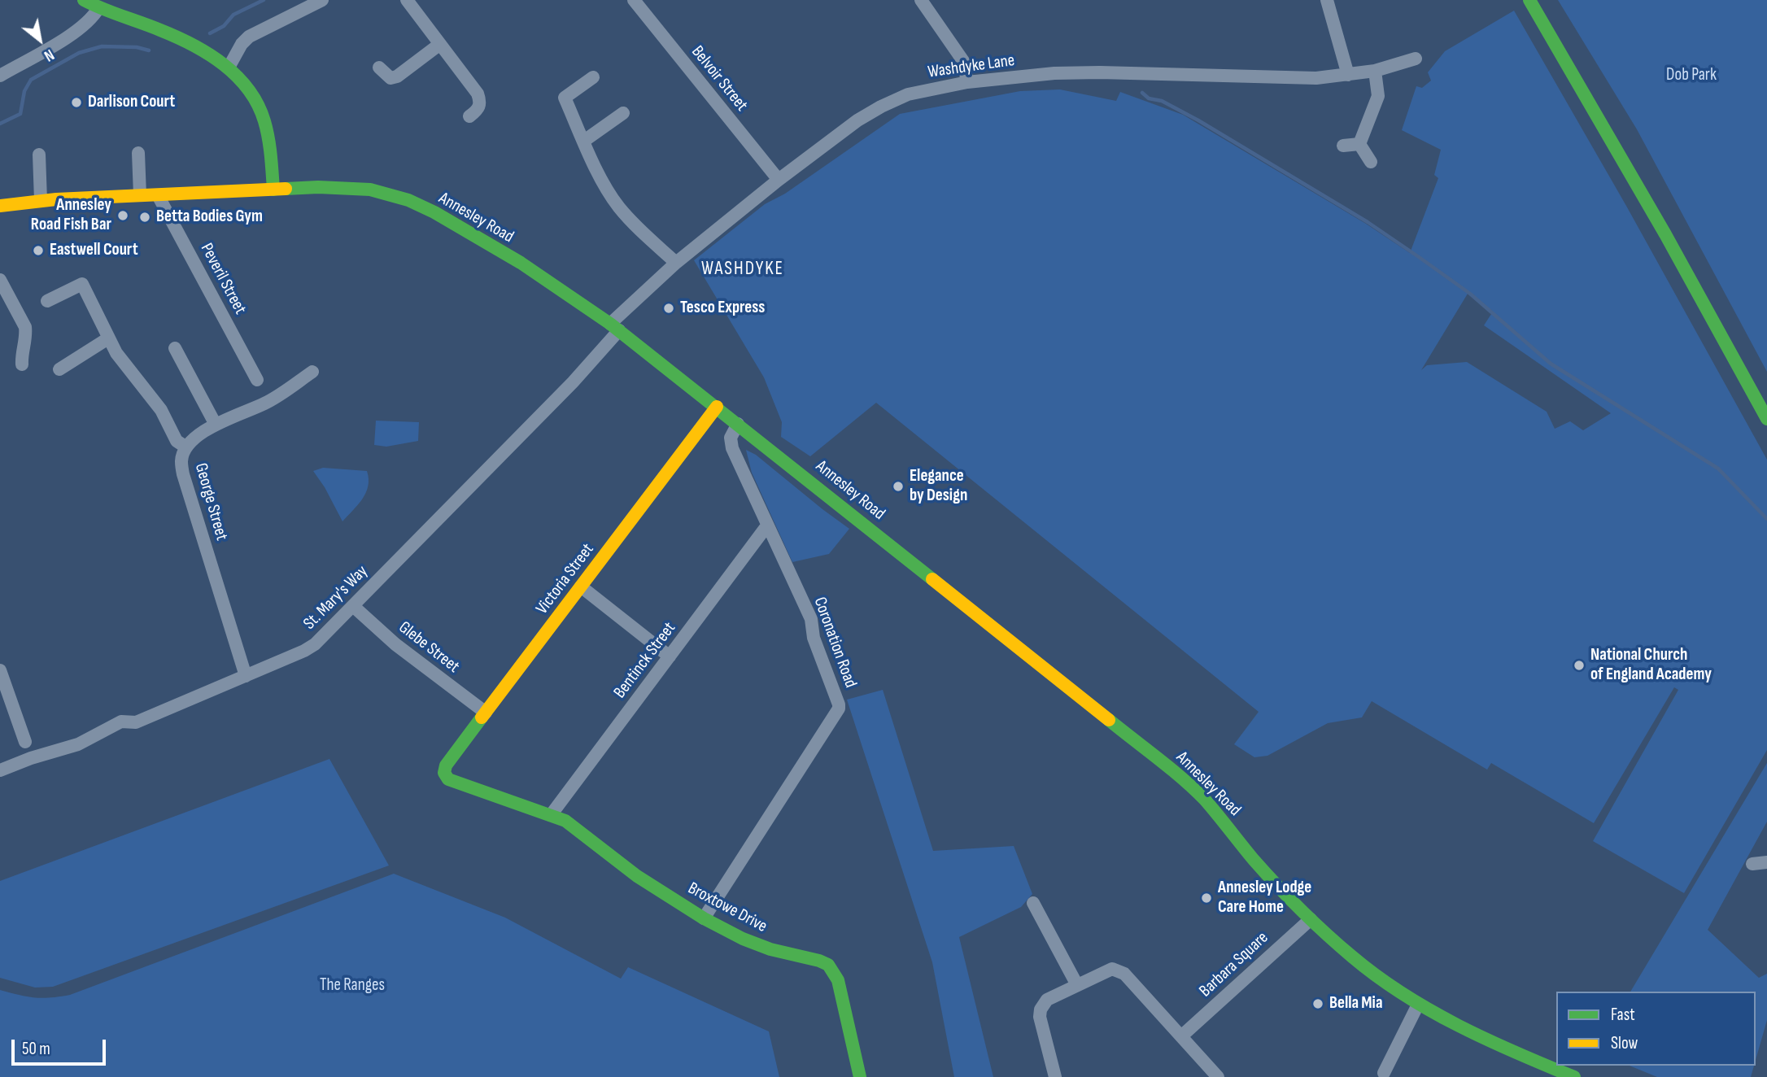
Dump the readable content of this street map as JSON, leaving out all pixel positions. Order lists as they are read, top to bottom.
{
  "streets": {
    "street": [
      "Washdyke Lane",
      "Belvoir Street",
      "Annesley Road",
      "Peveril Street",
      "George Street",
      "Victoria Street",
      "St. Mary's Way",
      "Coronation Road",
      "Glebe Street",
      "Bentinck Street",
      "Broxtowe Drive",
      "Barbara Square"
    ]
  },
  "crossings": [
    ["Washdyke Lane", "Belvoir Street"],
    ["Washdyke Lane", "Annesley Road"],
    ["Washdyke Lane", "St. Mary's Way"],
    ["Annesley Road", "Peveril Street"],
    ["Annesley Road", "Victoria Street"],
    ["Annesley Road", "St. Mary's Way"],
    ["Annesley Road", "Coronation Road"],
    ["Annesley Road", "Barbara Square"],
    ["George Street", "St. Mary's Way"],
    ["Victoria Street", "Glebe Street"],
    ["Victoria Street", "Broxtowe Drive"],
    ["St. Mary's Way", "Glebe Street"],
    ["Coronation Road", "Bentinck Street"],
    ["Coronation Road", "Broxtowe Drive"],
    ["Bentinck Street", "Broxtowe Drive"]
  ],
  "districts": ["WASHDYKE"],
  "parks": ["Dob Park", "The Ranges"],
  "places": [
    "Darlison Court",
    "Annesley Road Fish Bar",
    "Betta Bodies Gym",
    "Eastwell Court",
    "Tesco Express",
    "Elegance by Design",
    "National Church of England Academy",
    "Annesley Lodge Care Home",
    "Bella Mia"
  ],
  "legend": ["Fast", "Slow"],
  "scale_bar": "50 m",
  "north": "bottom right"
}
